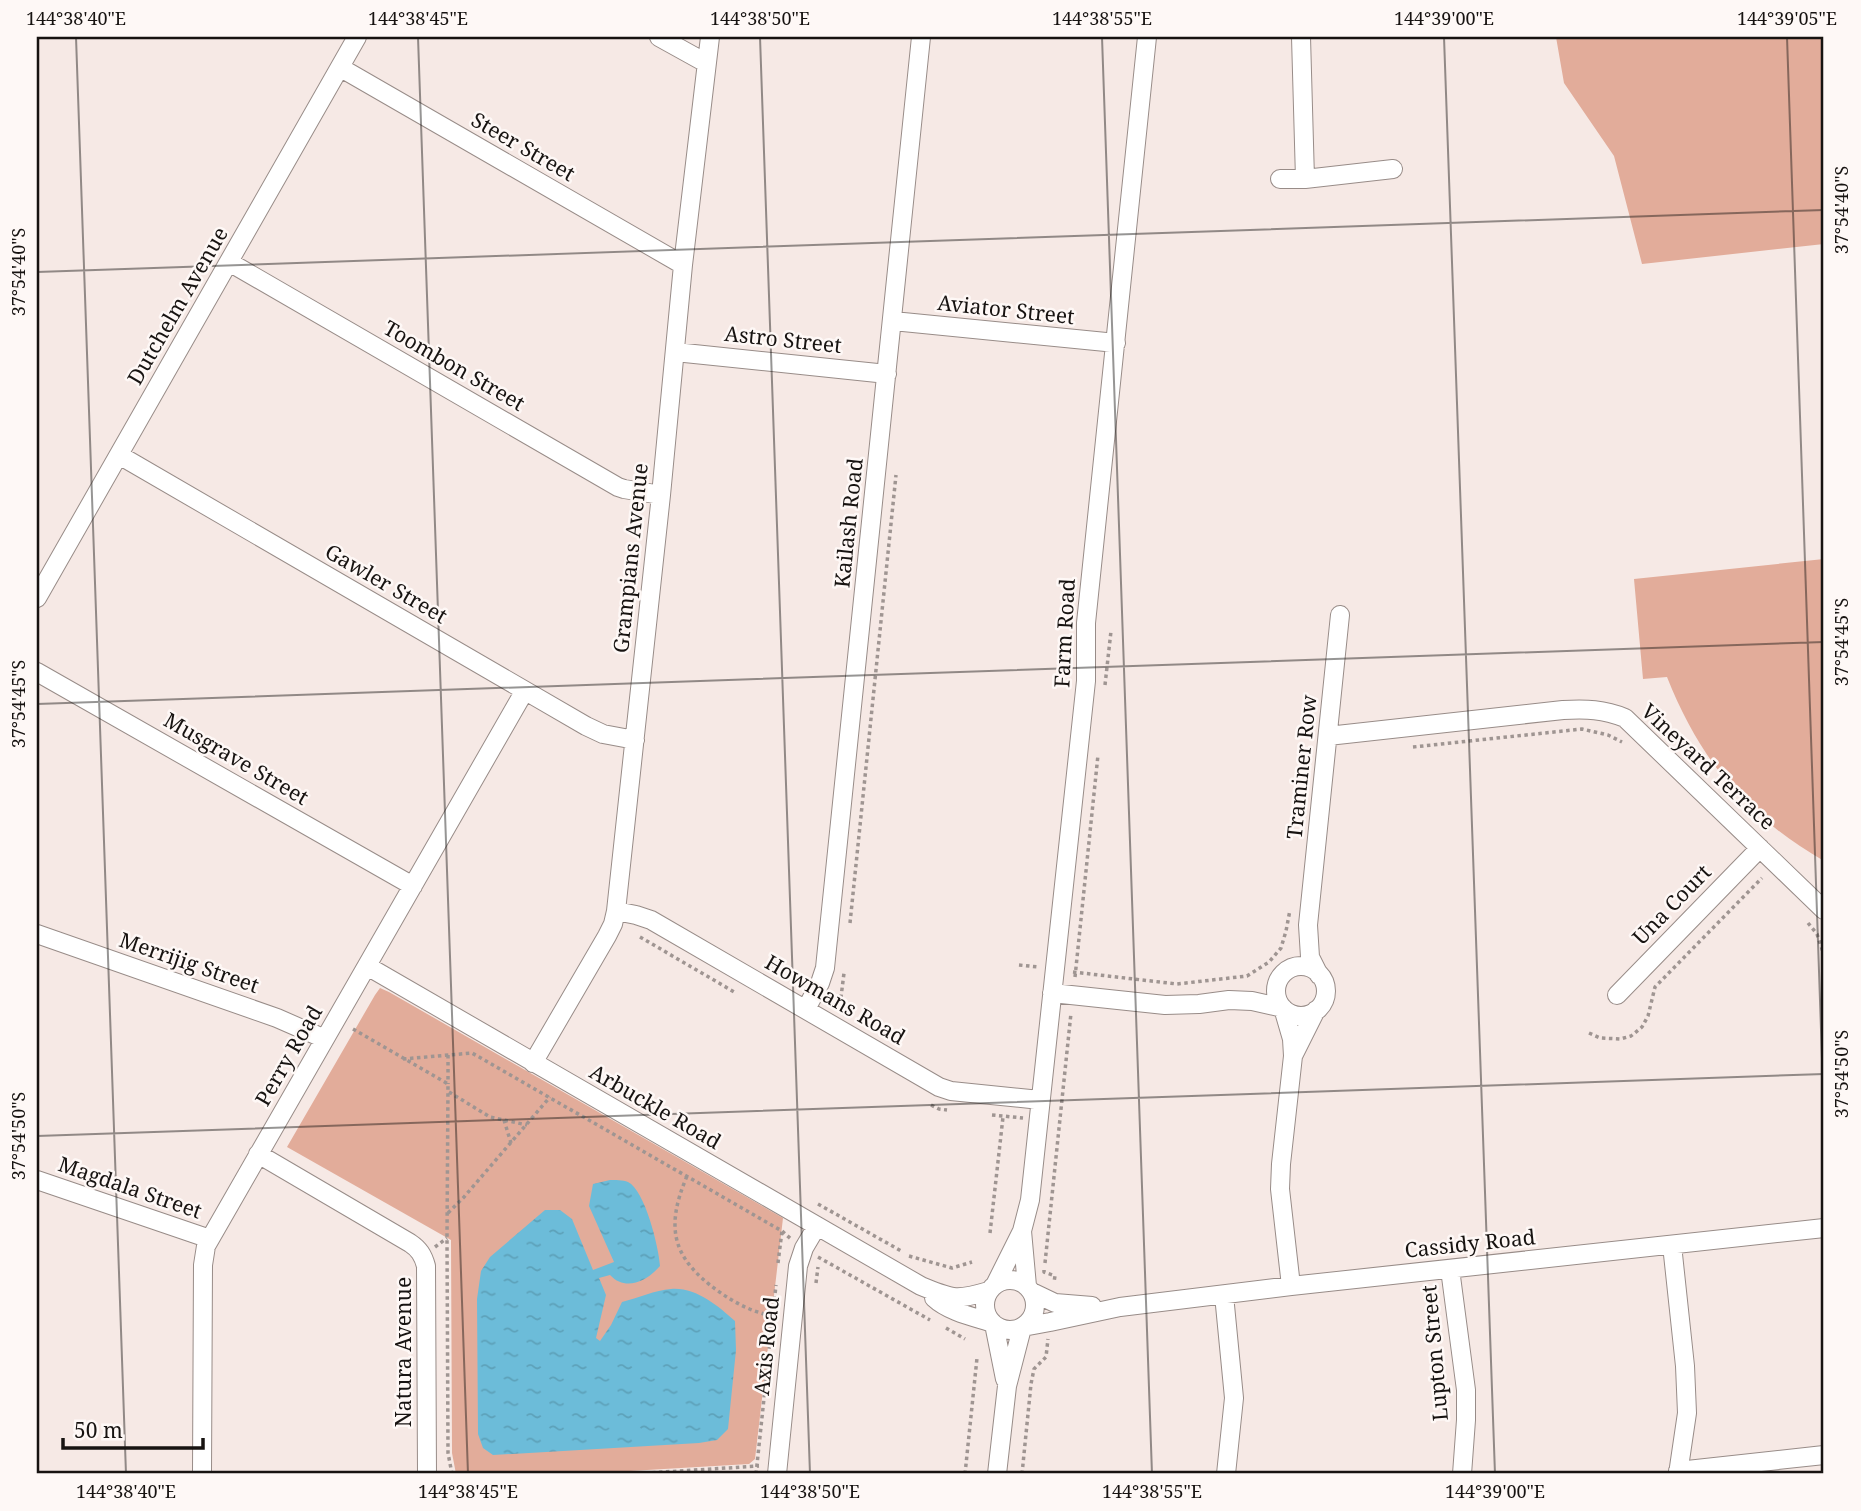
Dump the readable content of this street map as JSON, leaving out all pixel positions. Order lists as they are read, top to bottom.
{
  "streets": {
    "street": [
      "Steer Street",
      "Dutchelm Avenue",
      "Aviator Street",
      "Astro Street",
      "Toombon Street",
      "Kailash Road",
      "Grampians Avenue",
      "Gawler Street",
      "Farm Road",
      "Musgrave Street",
      "Traminer Row",
      "Vineyard Terrace",
      "Una Court",
      "Merrijig Street",
      "Howmans Road",
      "Perry Road",
      "Arbuckle Road",
      "Magdala Street",
      "Cassidy Road",
      "Axis Road",
      "Natura Avenue",
      "Lupton Street"
    ]
  },
  "crossings": [
    ["Steer Street", "Dutchelm Avenue"],
    ["Steer Street", "Grampians Avenue"],
    ["Dutchelm Avenue", "Toombon Street"],
    ["Dutchelm Avenue", "Gawler Street"],
    ["Aviator Street", "Kailash Road"],
    ["Aviator Street", "Farm Road"],
    ["Astro Street", "Kailash Road"],
    ["Astro Street", "Grampians Avenue"],
    ["Toombon Street", "Grampians Avenue"],
    ["Kailash Road", "Howmans Road"],
    ["Grampians Avenue", "Gawler Street"],
    ["Grampians Avenue", "Howmans Road"],
    ["Grampians Avenue", "Arbuckle Road"],
    ["Gawler Street", "Perry Road"],
    ["Farm Road", "Howmans Road"],
    ["Farm Road", "Arbuckle Road"],
    ["Farm Road", "Cassidy Road"],
    ["Musgrave Street", "Perry Road"],
    ["Traminer Row", "Vineyard Terrace"],
    ["Vineyard Terrace", "Una Court"],
    ["Merrijig Street", "Perry Road"],
    ["Perry Road", "Arbuckle Road"],
    ["Perry Road", "Magdala Street"],
    ["Perry Road", "Natura Avenue"],
    ["Arbuckle Road", "Cassidy Road"],
    ["Arbuckle Road", "Axis Road"],
    ["Cassidy Road", "Lupton Street"]
  ],
  "scale_bar": "50 m",
  "coordinates": [
    "144°38'40\"E",
    "144°38'45\"E",
    "144°38'50\"E",
    "144°38'55\"E",
    "144°39'00\"E",
    "144°39'05\"E",
    "37°54'40\"S",
    "37°54'45\"S",
    "37°54'50\"S"
  ]
}
